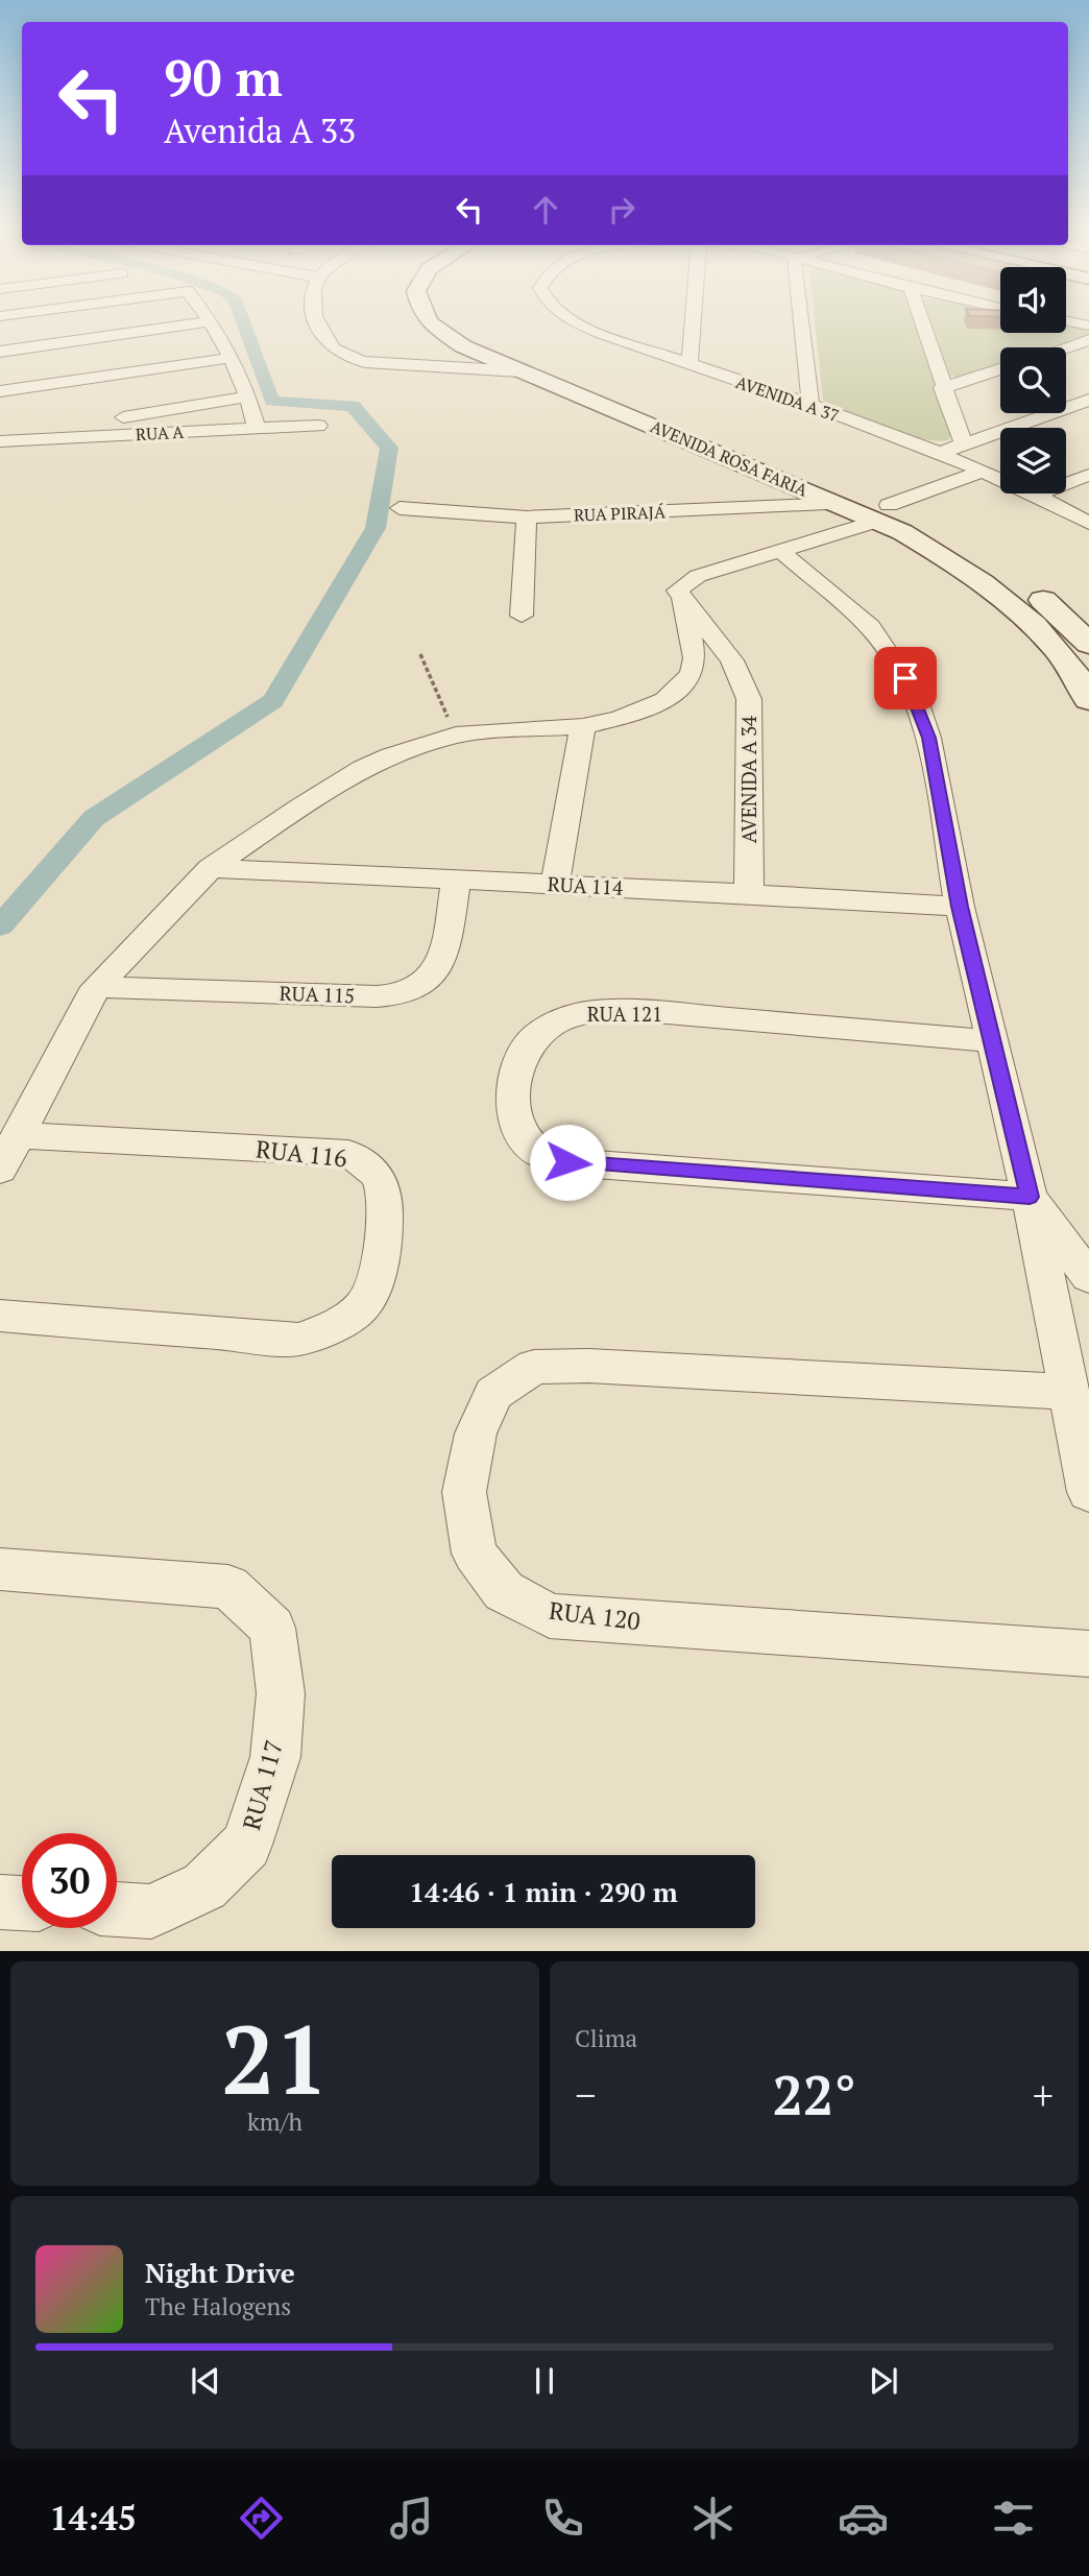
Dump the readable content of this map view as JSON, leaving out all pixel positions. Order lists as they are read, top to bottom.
{
  "streets": {
    "street": [
      "AVENIDA A 37",
      "RUA A",
      "AVENIDA ROSA FARIA",
      "RUA PIRAJÁ",
      "AVENIDA A 34",
      "RUA 114",
      "RUA 115",
      "RUA 121",
      "RUA 116",
      "RUA 120",
      "RUA 117"
    ]
  },
  "crossings": [
    ["AVENIDA ROSA FARIA", "RUA PIRAJÁ"],
    ["AVENIDA A 34", "RUA 114"],
    ["RUA 114", "RUA 115"]
  ],
  "page": {
    "turn": ["90 m", "Avenida A 33"],
    "limit": "30",
    "trip": "14:46 · 1 min · 290 m",
    "tile": [
      ["21", "km/h"],
      "Clima"
    ],
    "heat": ["−", "22°", "+"],
    "song": ["Night Drive", "The Halogens"],
    "tabs": "14:45"
  }
}
